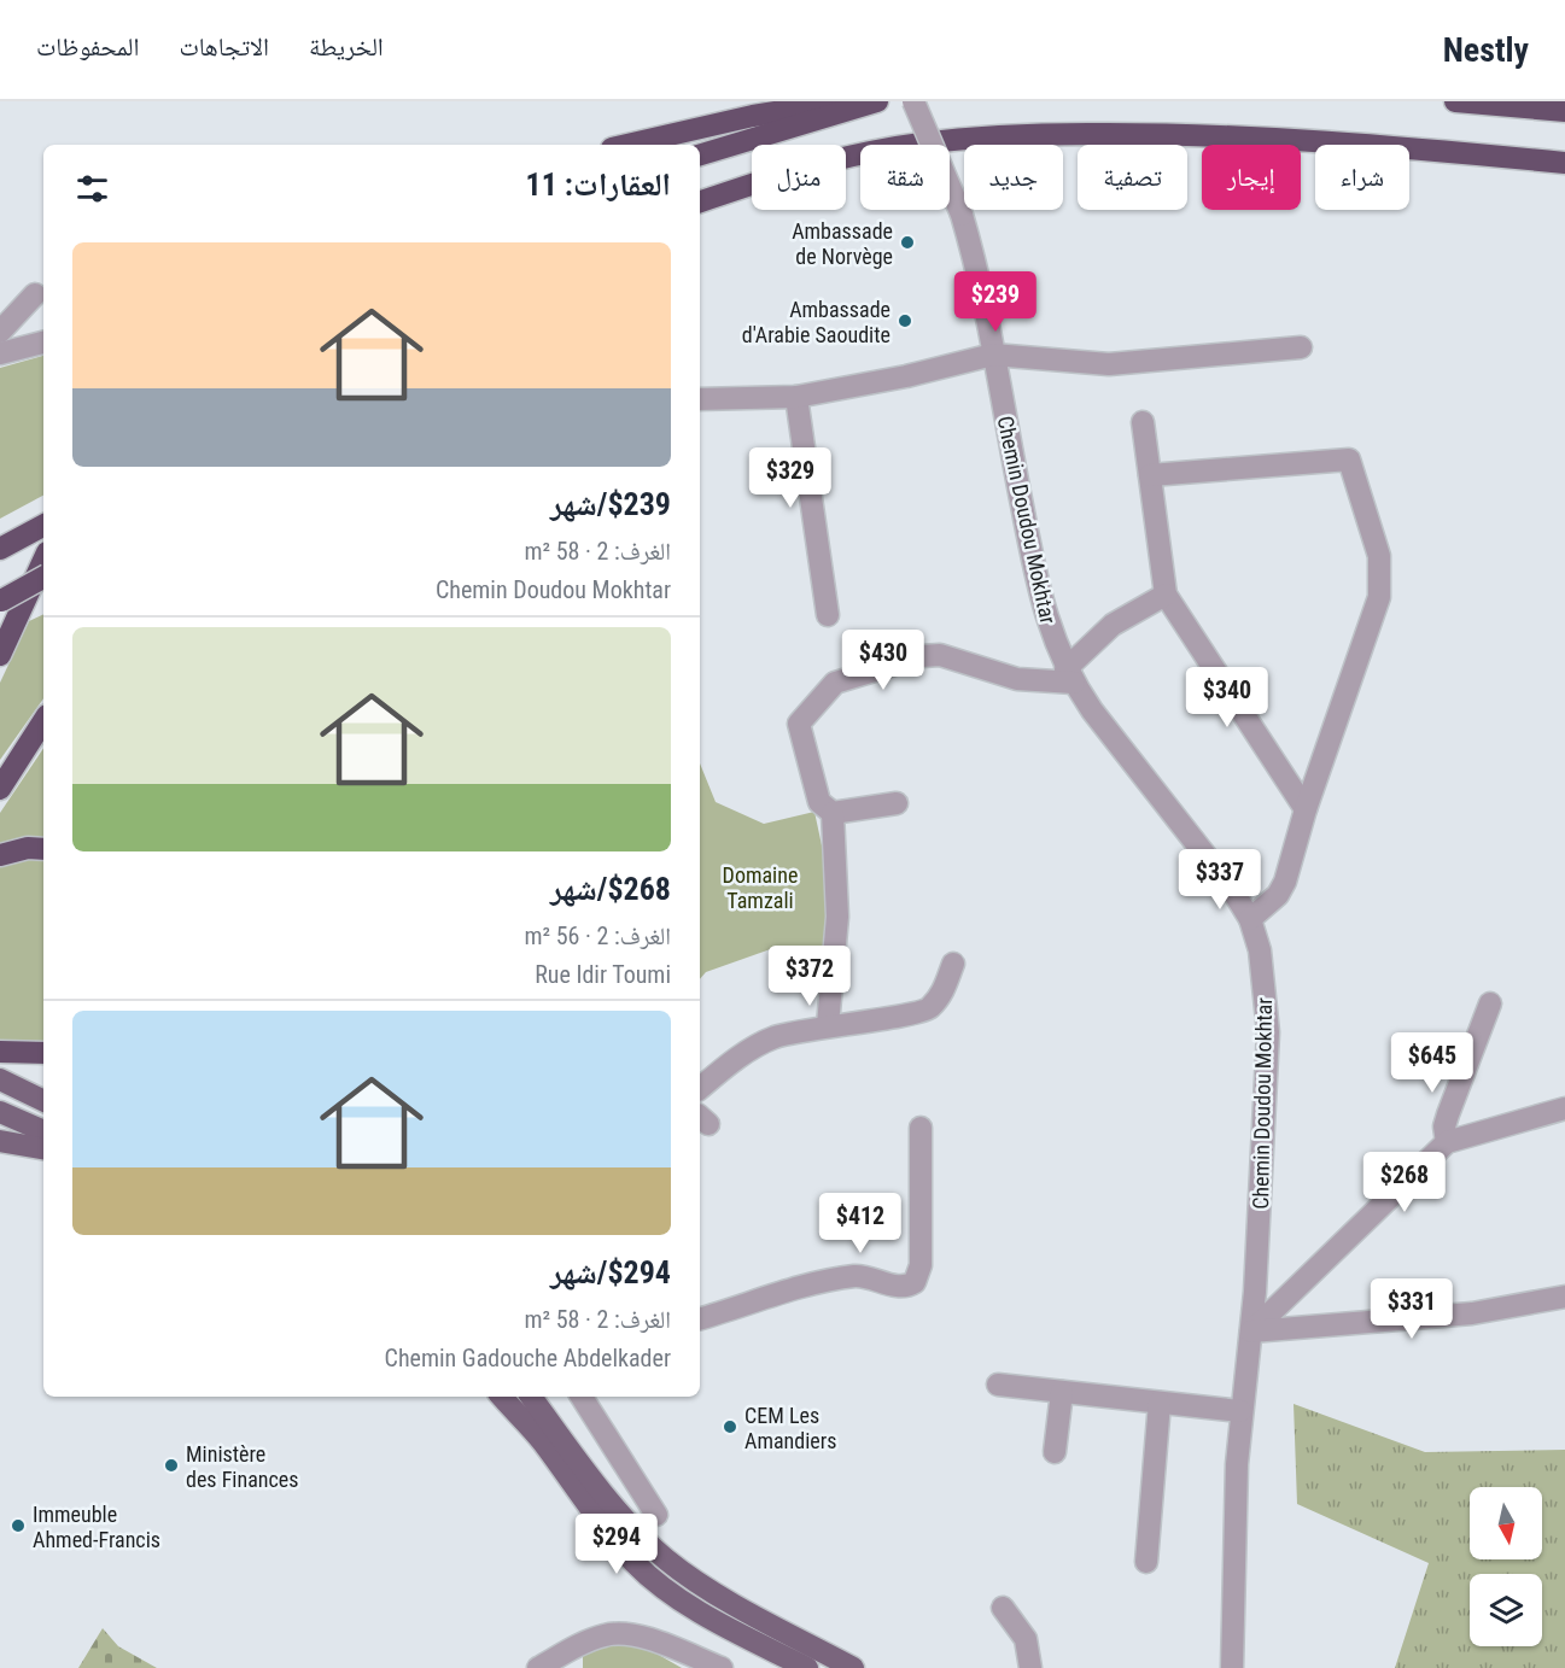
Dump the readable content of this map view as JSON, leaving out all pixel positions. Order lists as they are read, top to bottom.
{
  "streets": {
    "street": ["Chemin Doudou Mokhtar"]
  },
  "parks": ["Domaine Tamzali"],
  "places": [
    "Ambassade de Norvège",
    "Ambassade d'Arabie Saoudite",
    "CEM Les Amandiers",
    "Ministère des Finances",
    "Immeuble Ahmed-Francis"
  ],
  "north": "bottom",
  "page": {
    "header": "Nestly",
    "nav": ["الخريطة", "الاتجاهات", "المحفوظات"],
    "chip": [
      "شراء",
      "إيجار",
      "تصفية",
      "جديد",
      "شقة",
      "منزل"
    ],
    "heading": "العقارات: 11",
    "list": [
      {
        "name": "$239/شهر",
        "note": "الغرف: 2 · 58 m² · Chemin Doudou Mokhtar"
      },
      {
        "name": "$268/شهر",
        "note": "الغرف: 2 · 56 m² · Rue Idir Toumi"
      },
      {
        "name": "$294/شهر",
        "note": "الغرف: 2 · 58 m² · Chemin Gadouche Abdelkader"
      }
    ],
    "price": [
      "$239",
      "$329",
      "$430",
      "$340",
      "$337",
      "$372",
      "$645",
      "$268",
      "$412",
      "$331",
      "$294"
    ]
  }
}
